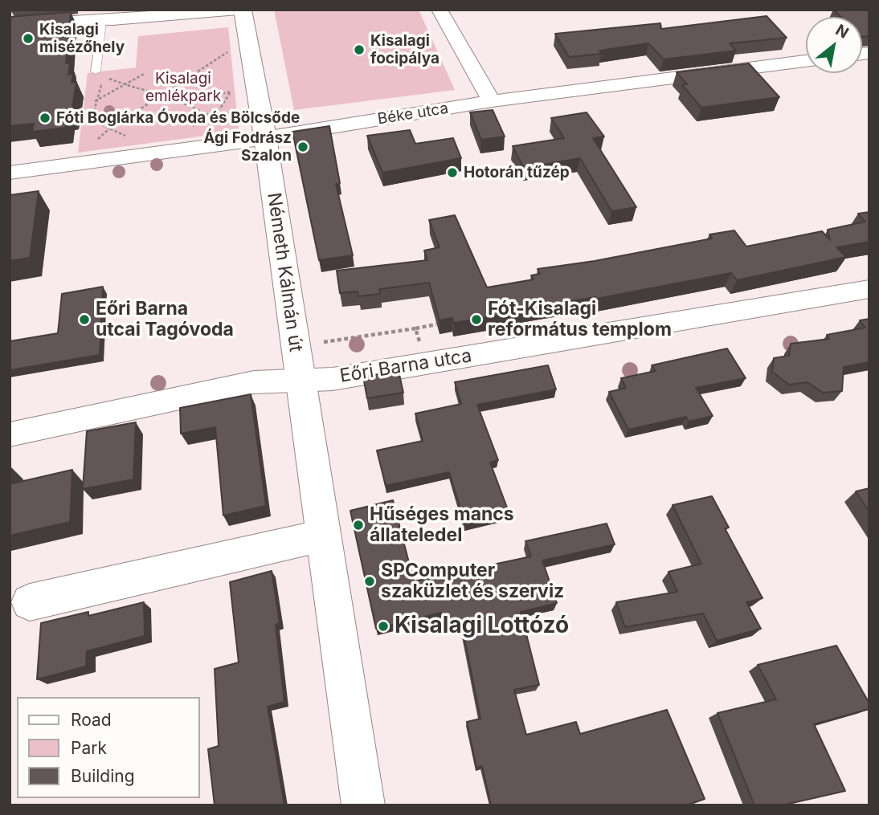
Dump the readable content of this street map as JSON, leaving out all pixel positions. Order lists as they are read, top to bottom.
{
  "streets": {
    "street": ["Béke utca", "Németh Kálmán út", "Eőri Barna utca"]
  },
  "crossings": [
    ["Béke utca", "Németh Kálmán út"],
    ["Németh Kálmán út", "Eőri Barna utca"]
  ],
  "parks": ["Kisalagi emlékpark"],
  "places": [
    "Kisalagi misézőhely",
    "Kisalagi focipálya",
    "Fóti Boglárka Óvoda és Bölcsőde",
    "Ági Fodrász Szalon",
    "Hotorán tűzép",
    "Eőri Barna utcai Tagóvoda",
    "Fót-Kisalagi református templom",
    "Hűséges mancs állateledel",
    "SPComputer szaküzlet és szerviz",
    "Kisalagi Lottózó"
  ],
  "legend": ["Road", "Park", "Building"],
  "north": "top right"
}
